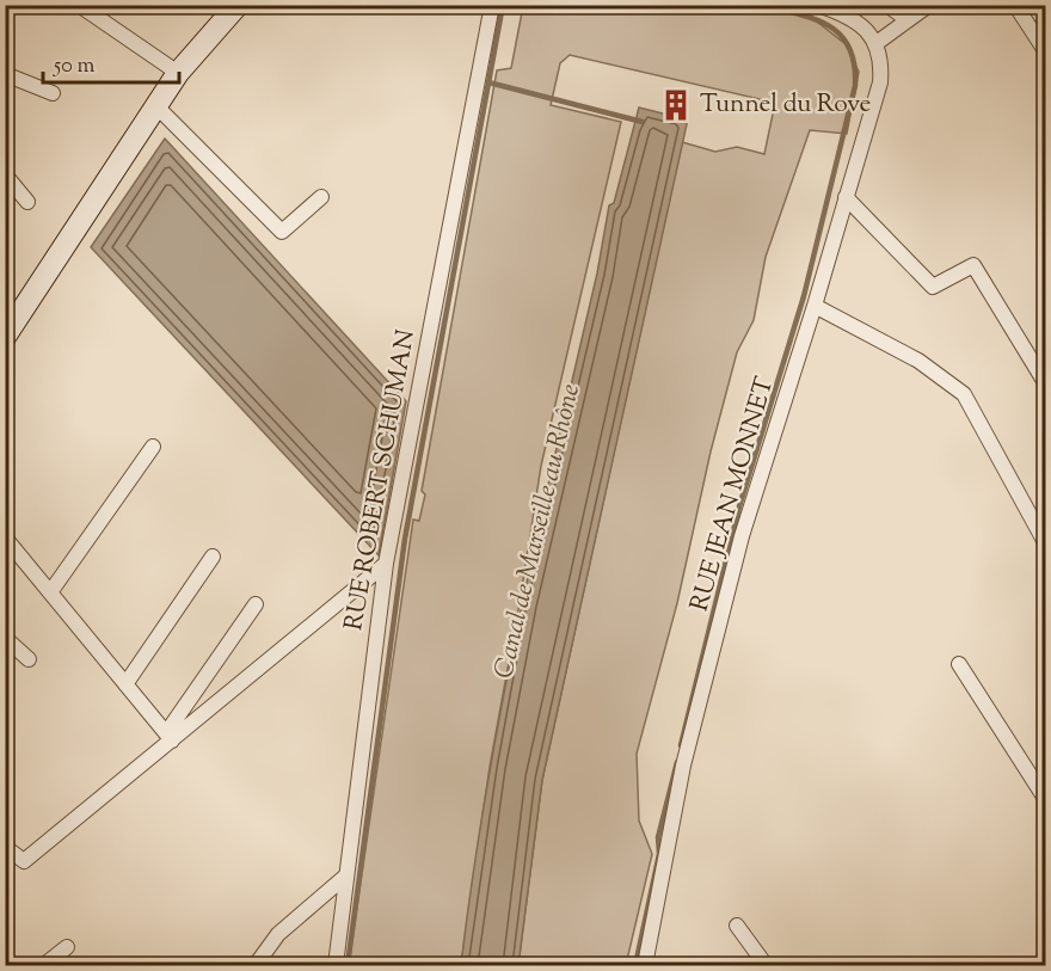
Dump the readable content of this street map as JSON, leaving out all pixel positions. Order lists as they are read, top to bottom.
{
  "streets": {
    "street": ["RUE ROBERT SCHUMAN", "RUE JEAN MONNET"]
  },
  "water": ["Canal de Marseille au Rhône"],
  "places": {
    "building": ["Tunnel du Rove"]
  },
  "scale_bar": "50 m"
}
